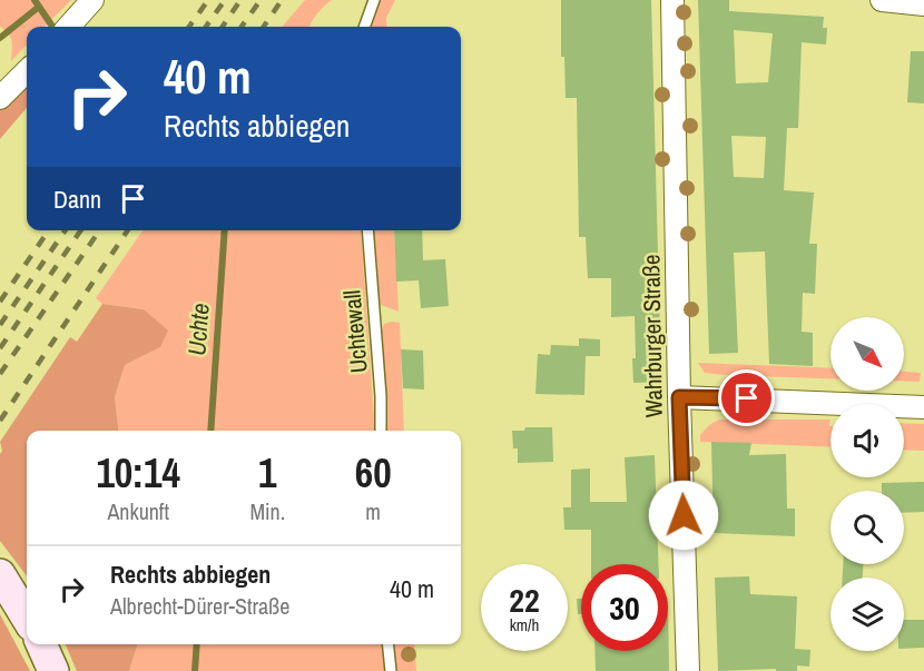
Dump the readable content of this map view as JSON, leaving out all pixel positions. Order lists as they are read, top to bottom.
{
  "streets": {
    "street": ["Wahrburger Straße"],
    "lane": ["Uchtewall"]
  },
  "water": ["Uchte"],
  "north": "bottom right",
  "page": {
    "turn": ["40 m", "Rechts abbiegen"],
    "then": "Dann",
    "eta": [
      "10:14",
      "Ankunft",
      "1",
      "Min.",
      "60",
      "m"
    ],
    "list": [
      {
        "name": "Rechts abbiegen",
        "note": "Albrecht-Dürer-Straße",
        "value": "40 m"
      }
    ],
    "speed": "22 km/h",
    "limit": "30"
  }
}
